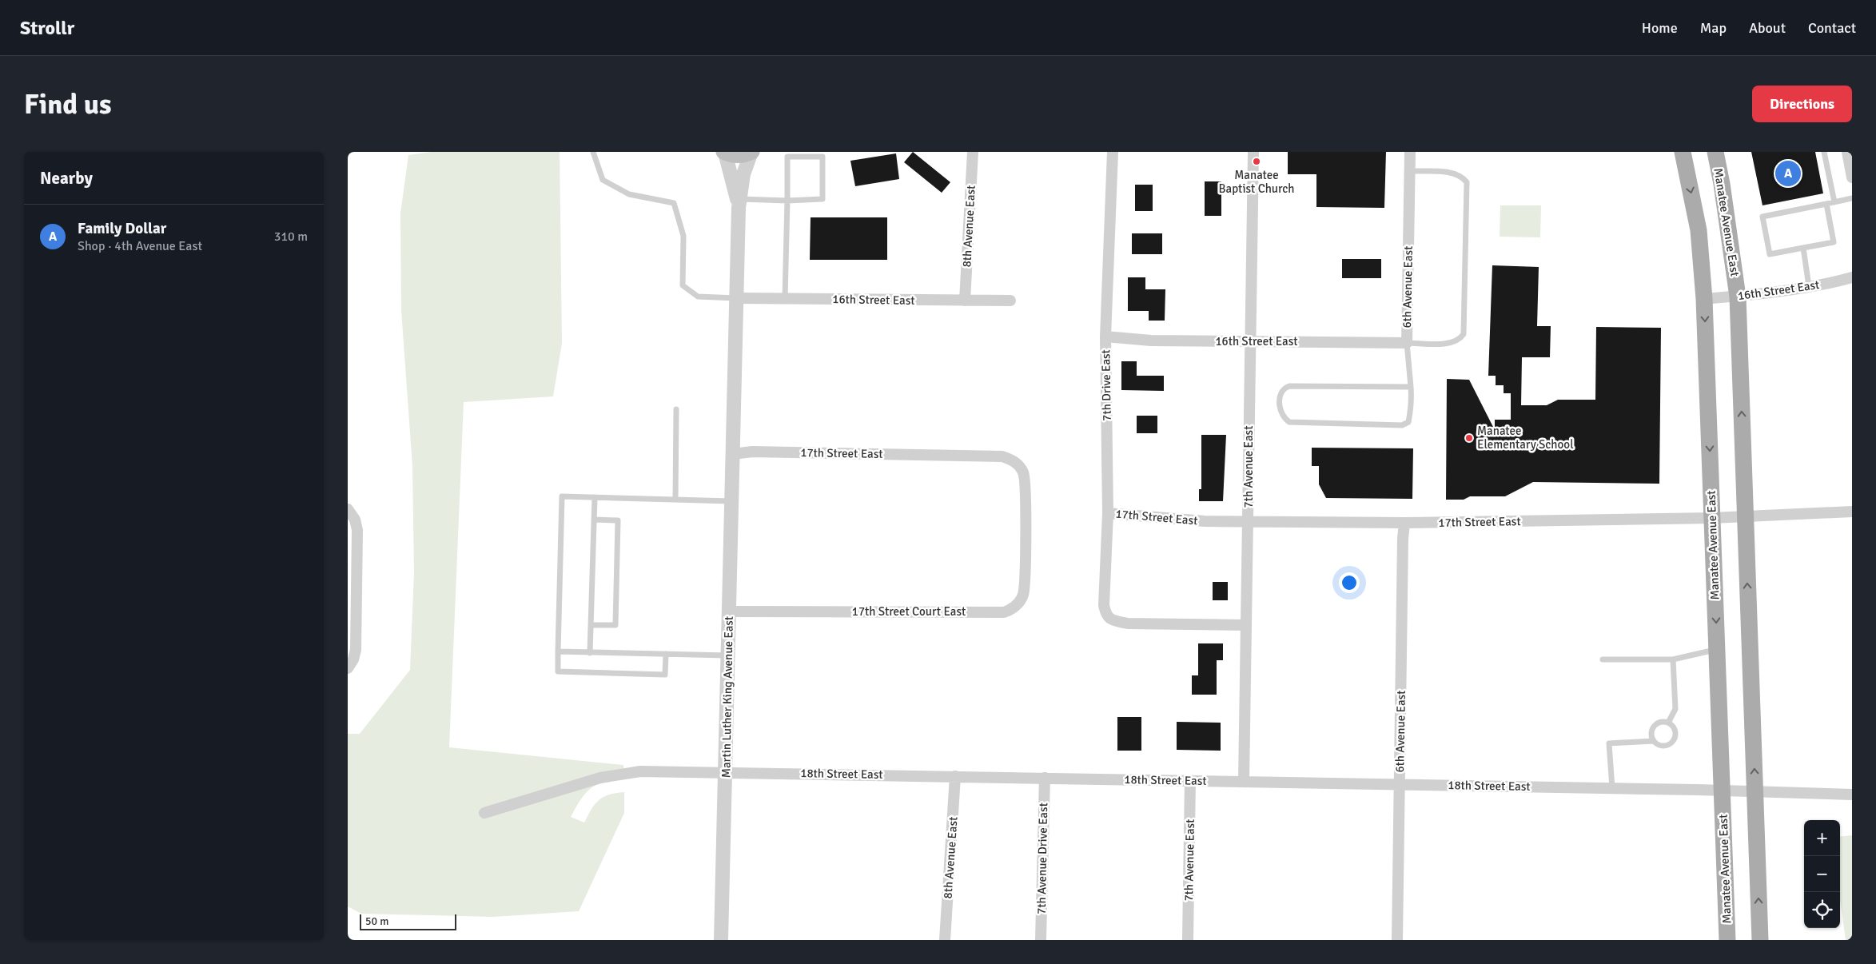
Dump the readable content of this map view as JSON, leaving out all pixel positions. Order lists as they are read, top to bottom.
{
  "streets": {
    "main road": ["Manatee Avenue East"],
    "street": [
      "8th Avenue East",
      "6th Avenue East",
      "16th Street East",
      "7th Drive East",
      "17th Street East",
      "7th Avenue East",
      "17th Street Court East",
      "Martin Luther King Avenue East",
      "18th Street East",
      "7th Avenue Drive East"
    ]
  },
  "crossings": [
    ["Manatee Avenue East", "16th Street East"],
    ["Manatee Avenue East", "17th Street East"],
    ["Manatee Avenue East", "18th Street East"],
    ["8th Avenue East", "16th Street East"],
    ["8th Avenue East", "18th Street East"],
    ["6th Avenue East", "16th Street East"],
    ["6th Avenue East", "17th Street East"],
    ["6th Avenue East", "18th Street East"],
    ["16th Street East", "7th Drive East"],
    ["16th Street East", "7th Avenue East"],
    ["16th Street East", "Martin Luther King Avenue East"],
    ["7th Drive East", "17th Street East"],
    ["7th Drive East", "7th Avenue East"],
    ["17th Street East", "7th Avenue East"],
    ["17th Street East", "17th Street Court East"],
    ["17th Street East", "Martin Luther King Avenue East"],
    ["7th Avenue East", "18th Street East"],
    ["17th Street Court East", "Martin Luther King Avenue East"],
    ["Martin Luther King Avenue East", "18th Street East"],
    ["18th Street East", "7th Avenue Drive East"]
  ],
  "places": ["Manatee Baptist Church", "Manatee Elementary School"],
  "scale_bar": "50 m",
  "page": {
    "header": "Strollr",
    "nav": [
      "Home",
      "Map",
      "About",
      "Contact"
    ],
    "buttons": "Directions",
    "title": "Find us",
    "heading": "Nearby",
    "pins": "A",
    "list": [
      {
        "mark": "A",
        "name": "Family Dollar",
        "note": "Shop · 4th Avenue East",
        "value": "310 m"
      }
    ],
    "map_buttons": ["+", "−"],
    "scale": "50 m"
  }
}
